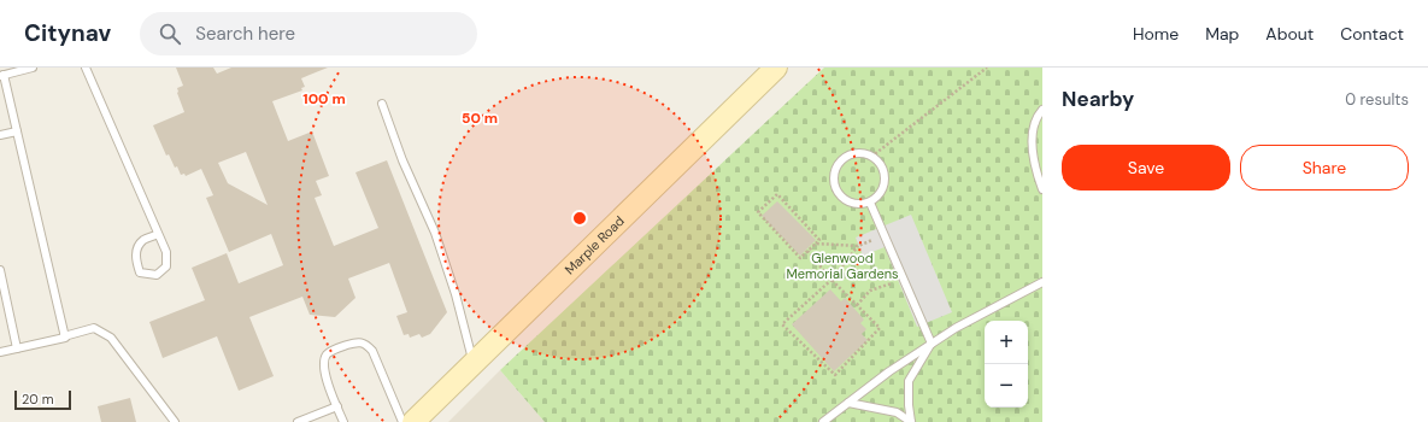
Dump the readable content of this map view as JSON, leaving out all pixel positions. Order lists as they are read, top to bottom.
{
  "streets": {
    "street": ["Marple Road"]
  },
  "parks": ["Glenwood Memorial Gardens"],
  "scale_bar": "20 m",
  "page": {
    "header": "Citynav",
    "search": "Search here",
    "nav": [
      "Home",
      "Map",
      "About",
      "Contact"
    ],
    "heading": ["Nearby", "0 results"],
    "buttons": ["Save", "Share"],
    "map_buttons": ["+", "−"],
    "scale": "20 m"
  },
  "rings": ["100 m", "50 m"]
}
